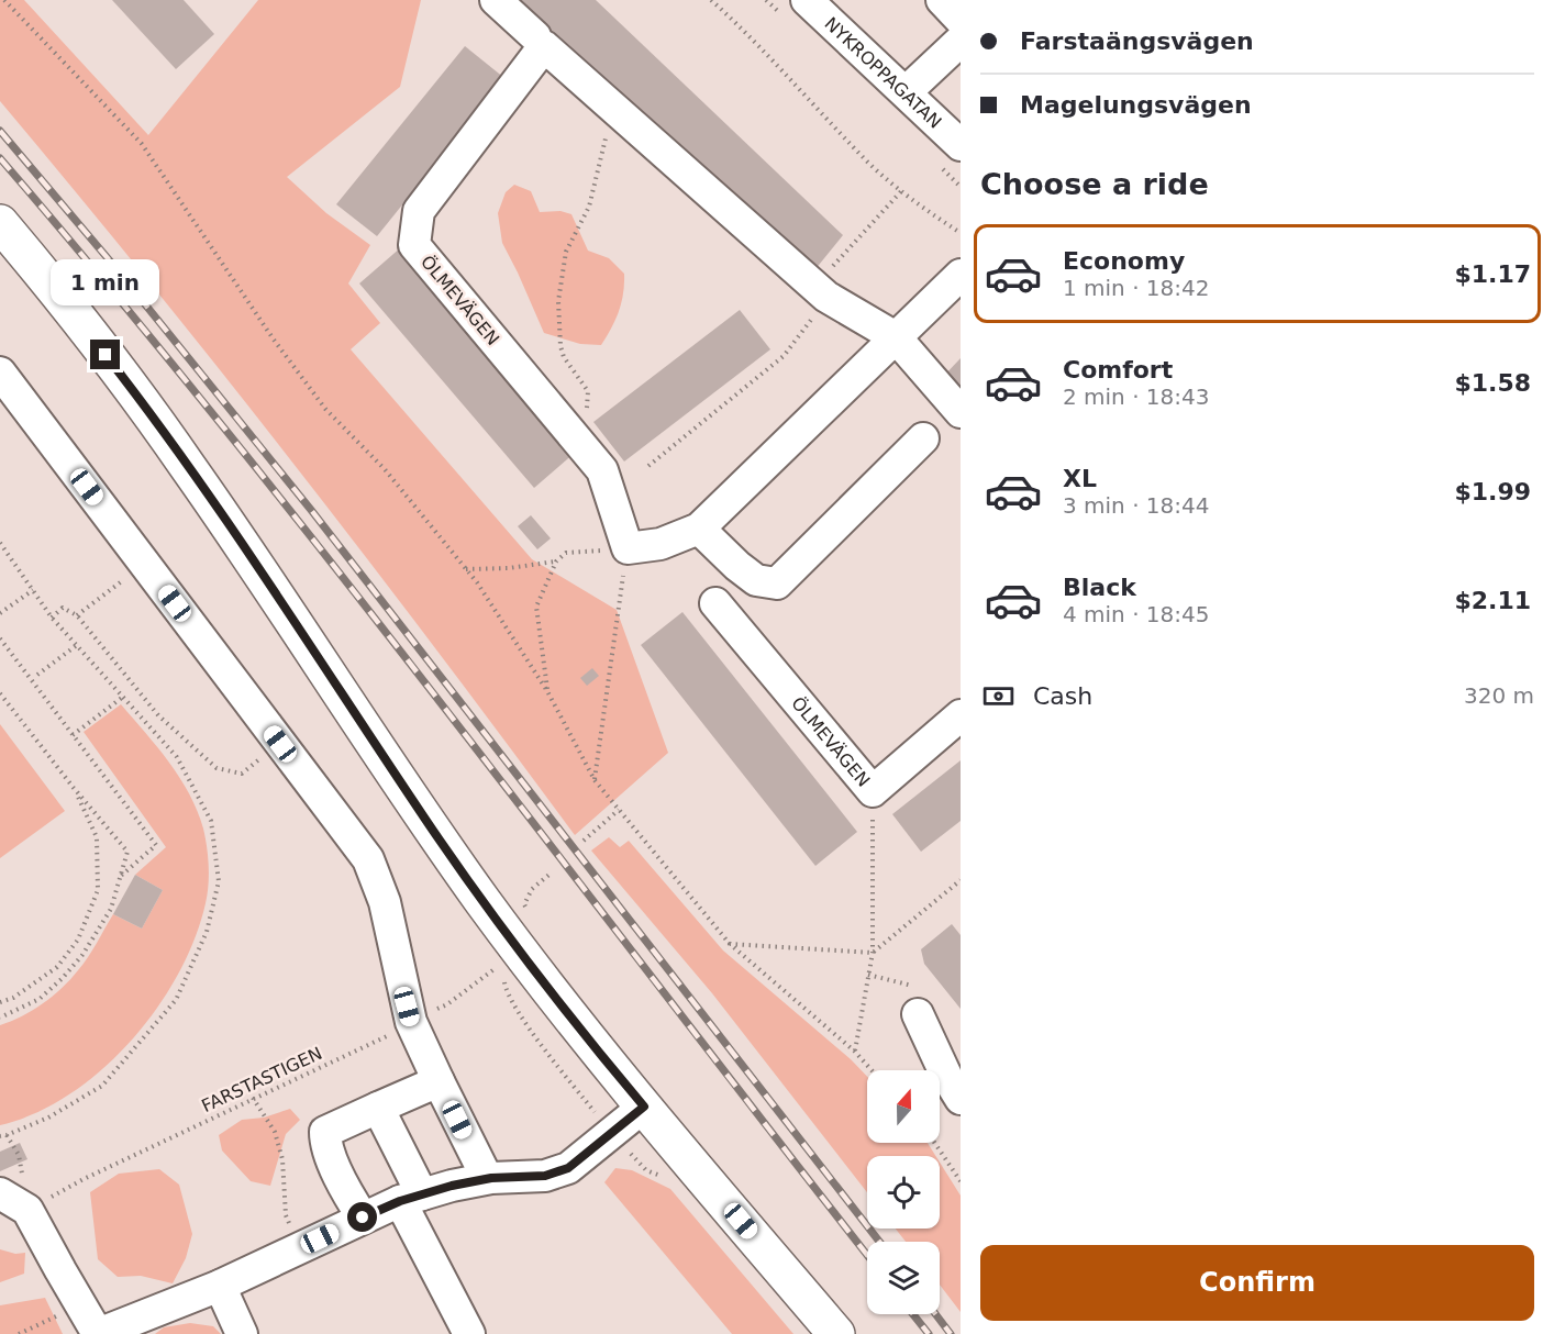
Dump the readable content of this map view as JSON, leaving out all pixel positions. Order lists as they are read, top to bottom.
{
  "streets": {
    "street": ["NYKROPPAGATAN", "ÖLMEVÄGEN"],
    "path": ["FARSTASTIGEN"]
  },
  "north": "top",
  "page": {
    "banner": ["Farstaängsvägen", "Magelungsvägen"],
    "heading": "Choose a ride",
    "list": [
      {
        "name": "Economy",
        "note": "1 min · 18:42",
        "value": "$1.17"
      },
      {
        "name": "Comfort",
        "note": "2 min · 18:43",
        "value": "$1.58"
      },
      {
        "name": "XL",
        "note": "3 min · 18:44",
        "value": "$1.99"
      },
      {
        "name": "Black",
        "note": "4 min · 18:45",
        "value": "$2.11"
      }
    ],
    "bubble": "1 min",
    "pay": ["Cash", "320 m"],
    "buttons": "Confirm"
  }
}
